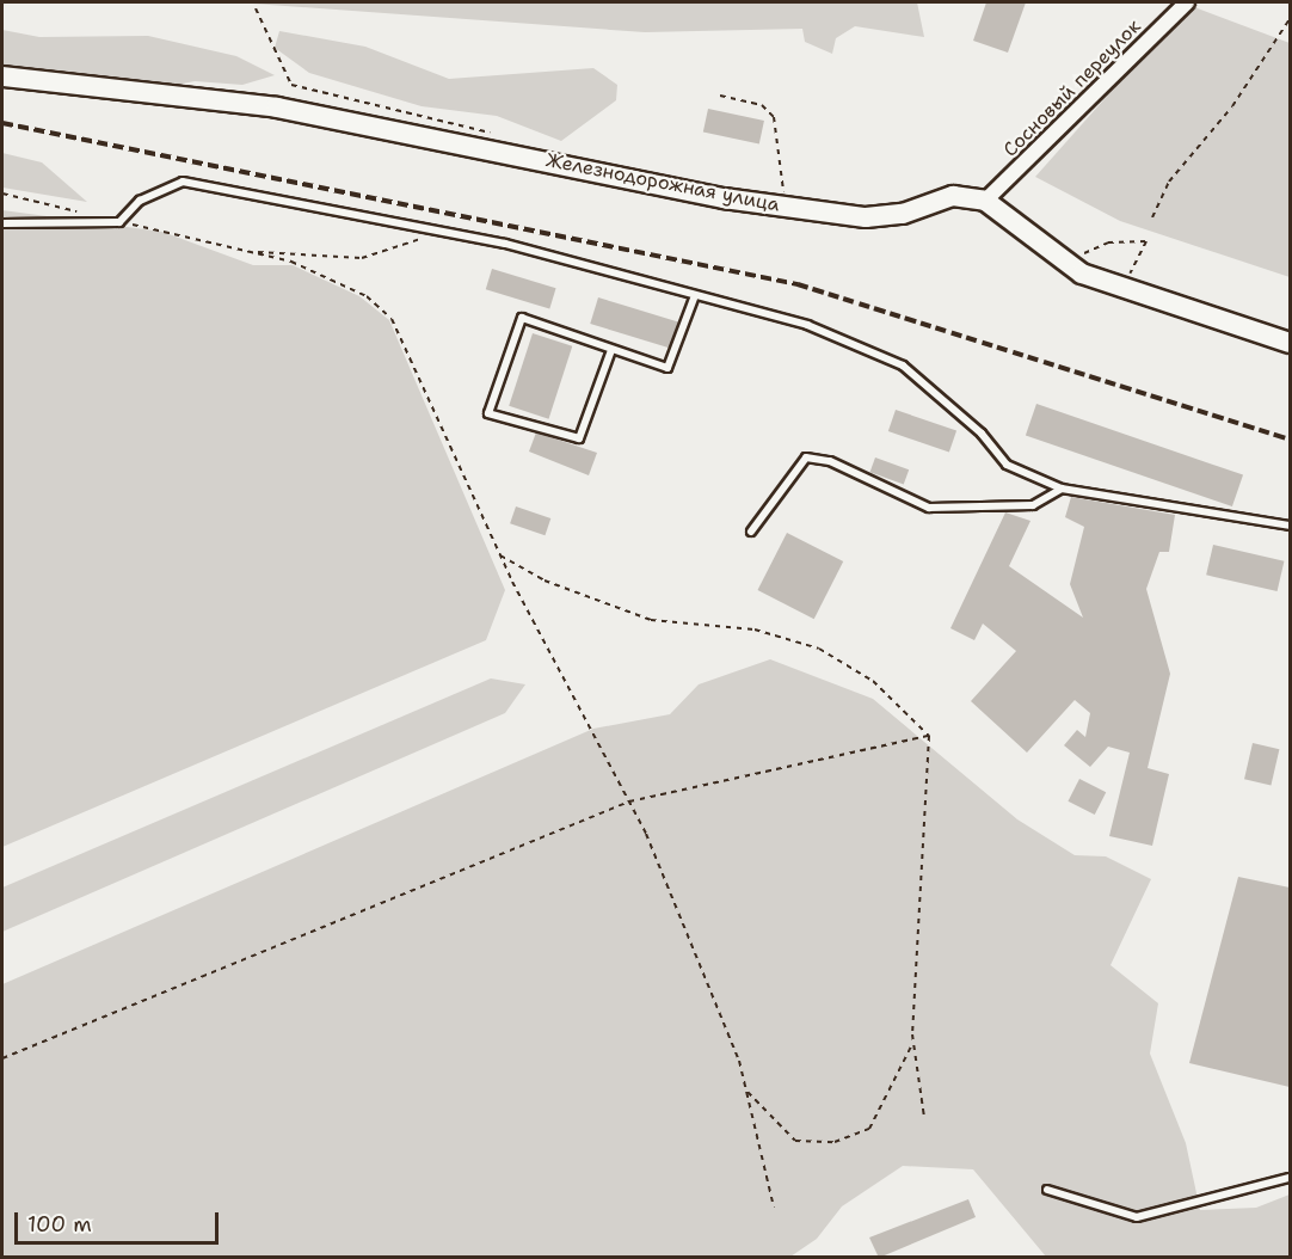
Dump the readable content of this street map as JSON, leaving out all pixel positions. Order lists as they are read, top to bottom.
{
  "streets": {
    "street": ["Сосновый переулок", "Железнодорожная улица"]
  },
  "crossings": [
    ["Сосновый переулок", "Железнодорожная улица"]
  ],
  "scale_bar": "100 m"
}
